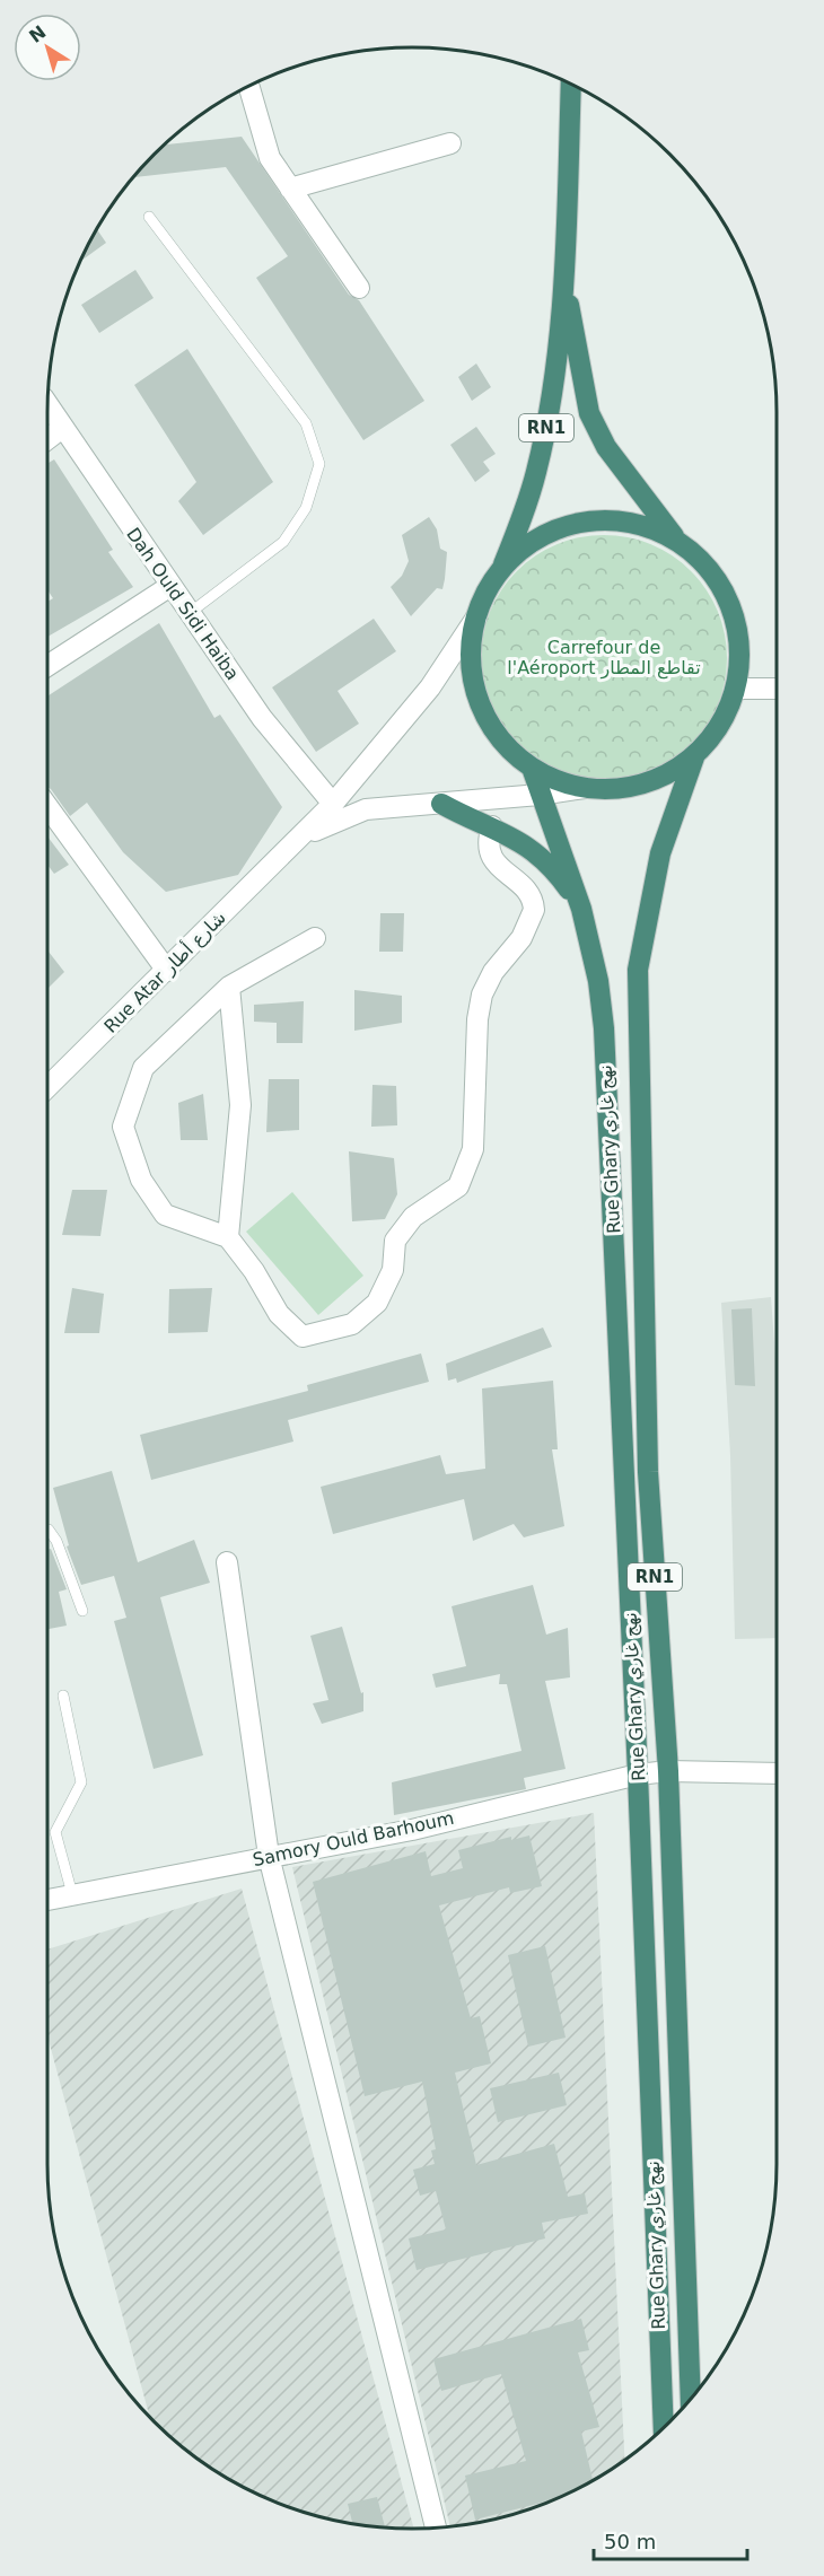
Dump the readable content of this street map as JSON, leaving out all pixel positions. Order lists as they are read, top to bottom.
{
  "streets": {
    "highway": ["RN1", "Rue Ghary نهج غاري"],
    "street": ["Dah Ould Sidi Haiba", "Rue Atar شارع أطار", "Samory Ould Barhoum"]
  },
  "crossings": [
    ["Dah Ould Sidi Haiba", "Rue Atar شارع أطار"],
    ["Rue Atar شارع أطار", "Rue Ghary نهج غاري"],
    ["Rue Ghary نهج غاري", "Samory Ould Barhoum"]
  ],
  "parks": ["Carrefour de l'Aéroport تقاطع المطار"],
  "scale_bar": "50 m",
  "north": "top left"
}
